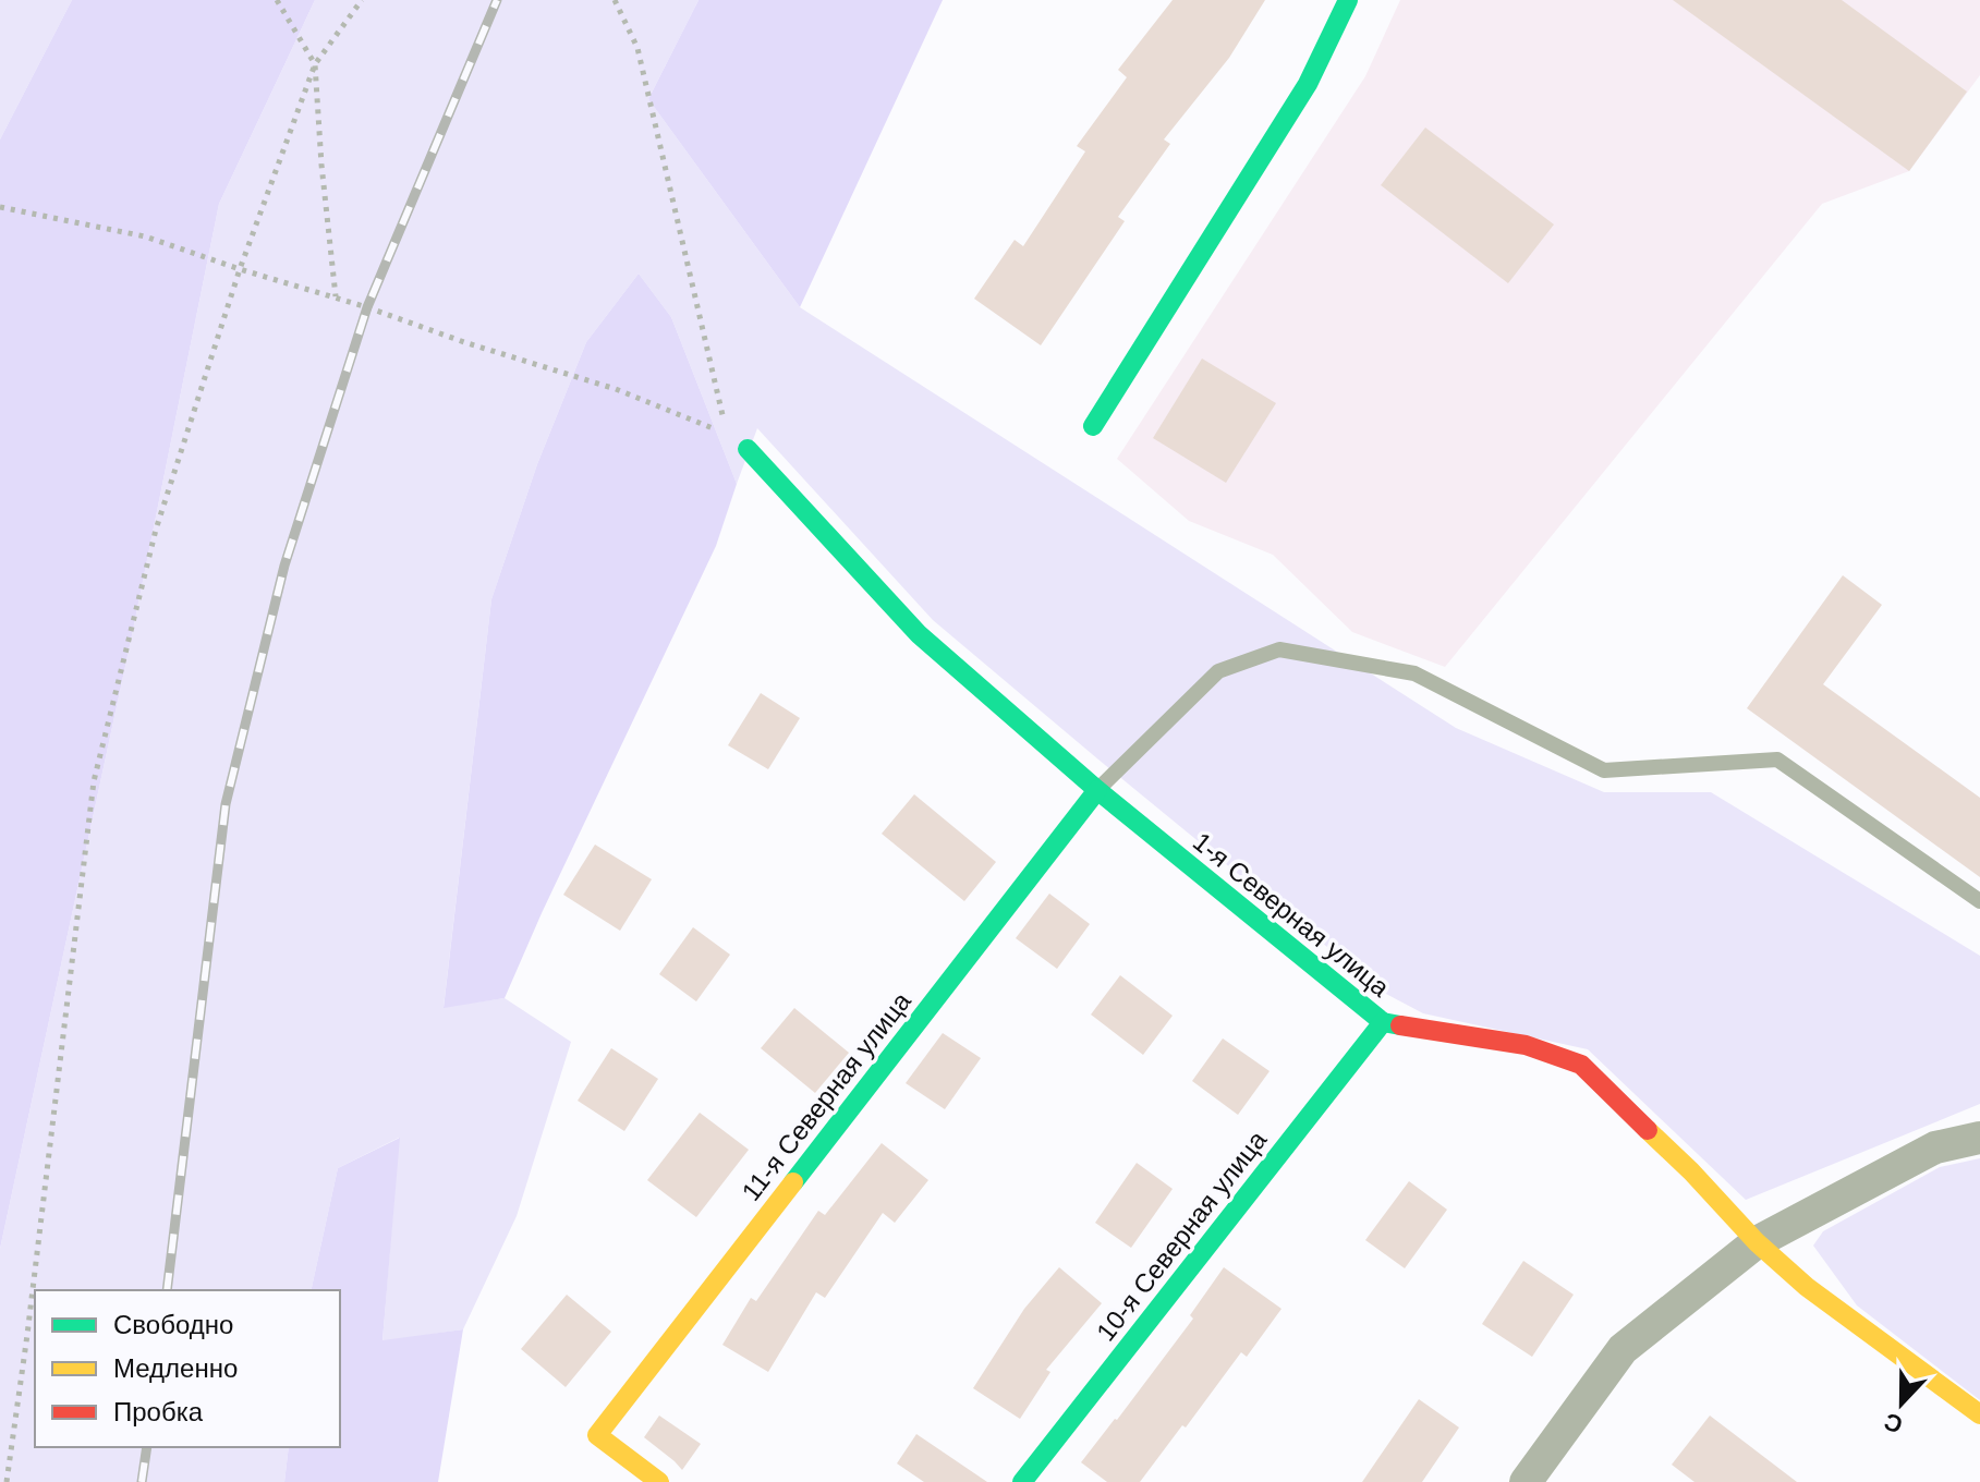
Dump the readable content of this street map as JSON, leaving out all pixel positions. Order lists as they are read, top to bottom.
{
  "streets": {
    "street": ["1-я Северная улица", "11-я Северная улица", "10-я Северная улица"]
  },
  "crossings": [
    ["1-я Северная улица", "11-я Северная улица"],
    ["1-я Северная улица", "10-я Северная улица"]
  ],
  "legend": ["Свободно", "Медленно", "Пробка"],
  "north": "bottom"
}
